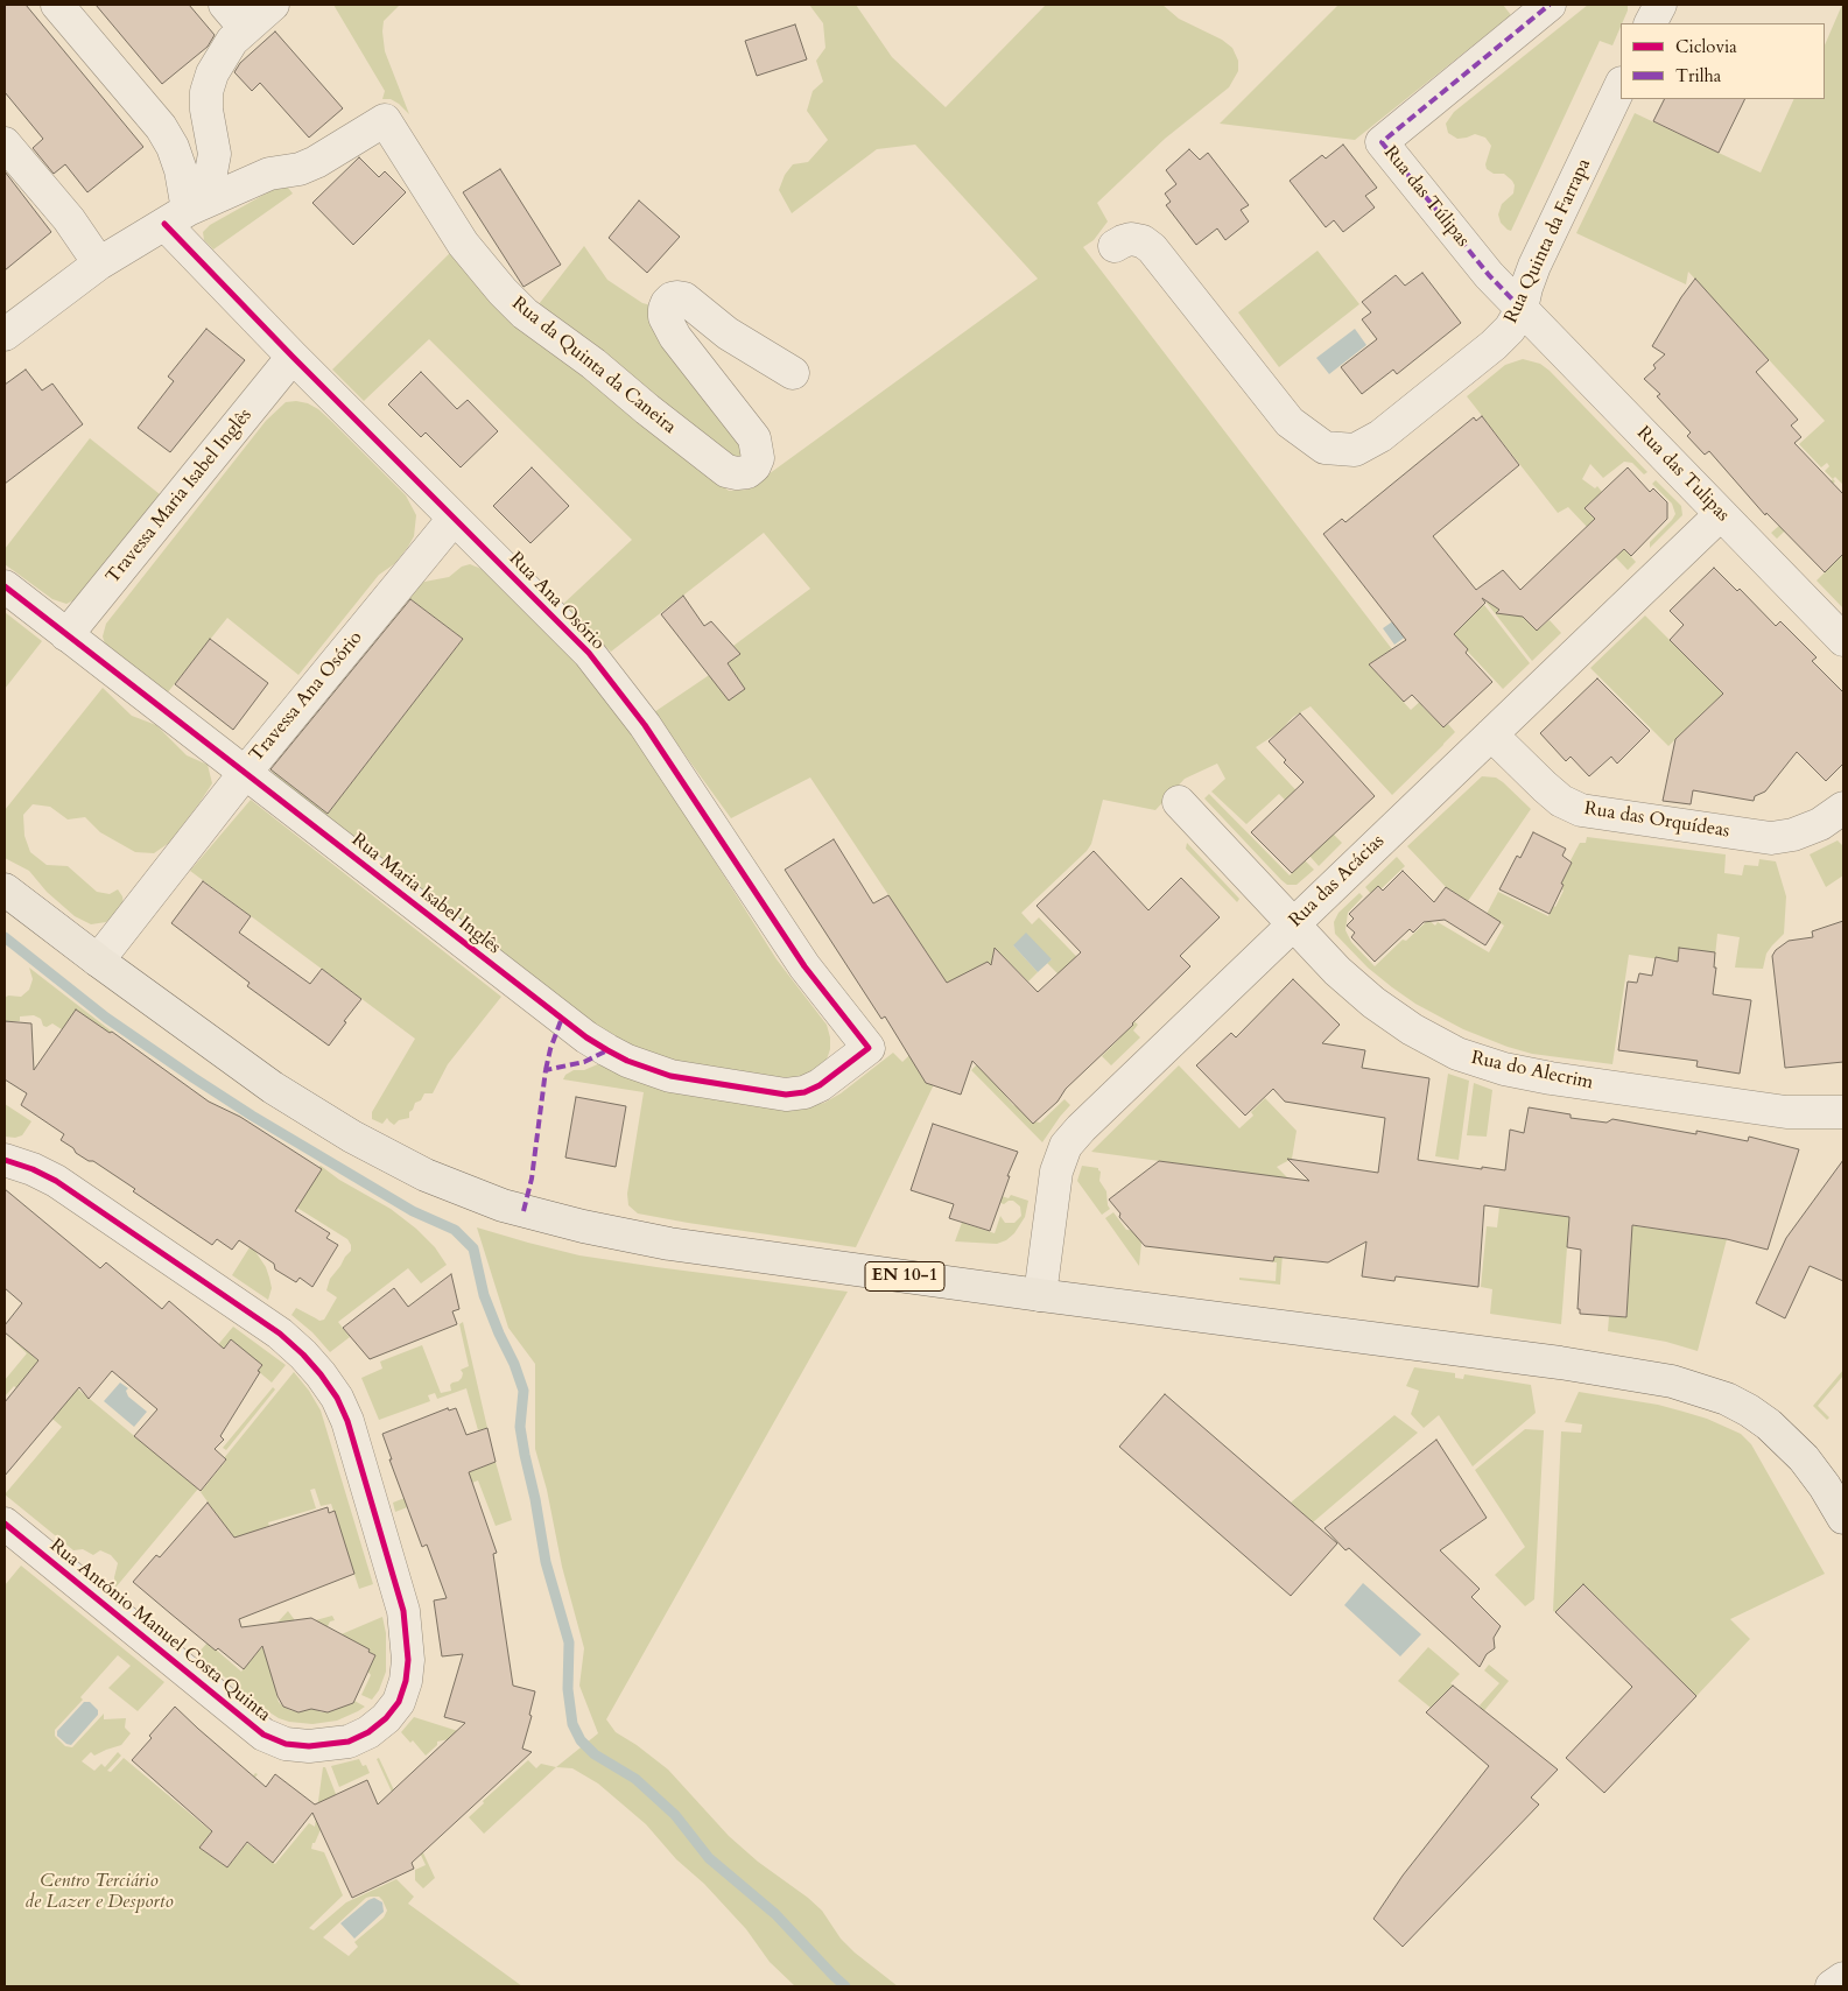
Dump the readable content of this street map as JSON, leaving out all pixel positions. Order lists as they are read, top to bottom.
{
  "streets": {
    "main road": ["EN 10-1"],
    "street": [
      "Rua das Túlipas",
      "Rua Quinta da Farrapa",
      "Rua da Quinta da Caneira",
      "Rua das Tulipas",
      "Travessa Maria Isabel Inglês",
      "Rua Ana Osório",
      "Travessa Ana Osório",
      "Rua das Orquídeas",
      "Rua das Acácias",
      "Rua Maria Isabel Inglês",
      "Rua do Alecrim",
      "Rua António Manuel Costa Quinta"
    ]
  },
  "crossings": [
    ["Rua das Túlipas", "Rua Quinta da Farrapa"],
    ["Rua das Túlipas", "Rua das Tulipas"],
    ["Rua Quinta da Farrapa", "Rua das Tulipas"],
    ["Rua da Quinta da Caneira", "Rua Ana Osório"],
    ["Rua das Tulipas", "Rua das Acácias"],
    ["Travessa Maria Isabel Inglês", "Rua Ana Osório"],
    ["Travessa Maria Isabel Inglês", "Rua Maria Isabel Inglês"],
    ["Rua Ana Osório", "Travessa Ana Osório"],
    ["Rua Ana Osório", "Rua Maria Isabel Inglês"],
    ["Travessa Ana Osório", "Rua Maria Isabel Inglês"],
    ["Travessa Ana Osório", "EN 10-1"],
    ["Rua das Orquídeas", "Rua das Acácias"],
    ["Rua das Acácias", "Rua do Alecrim"],
    ["Rua das Acácias", "EN 10-1"]
  ],
  "parks": ["Centro Terciário de Lazer e Desporto"],
  "legend": ["Ciclovia", "Trilha"]
}
